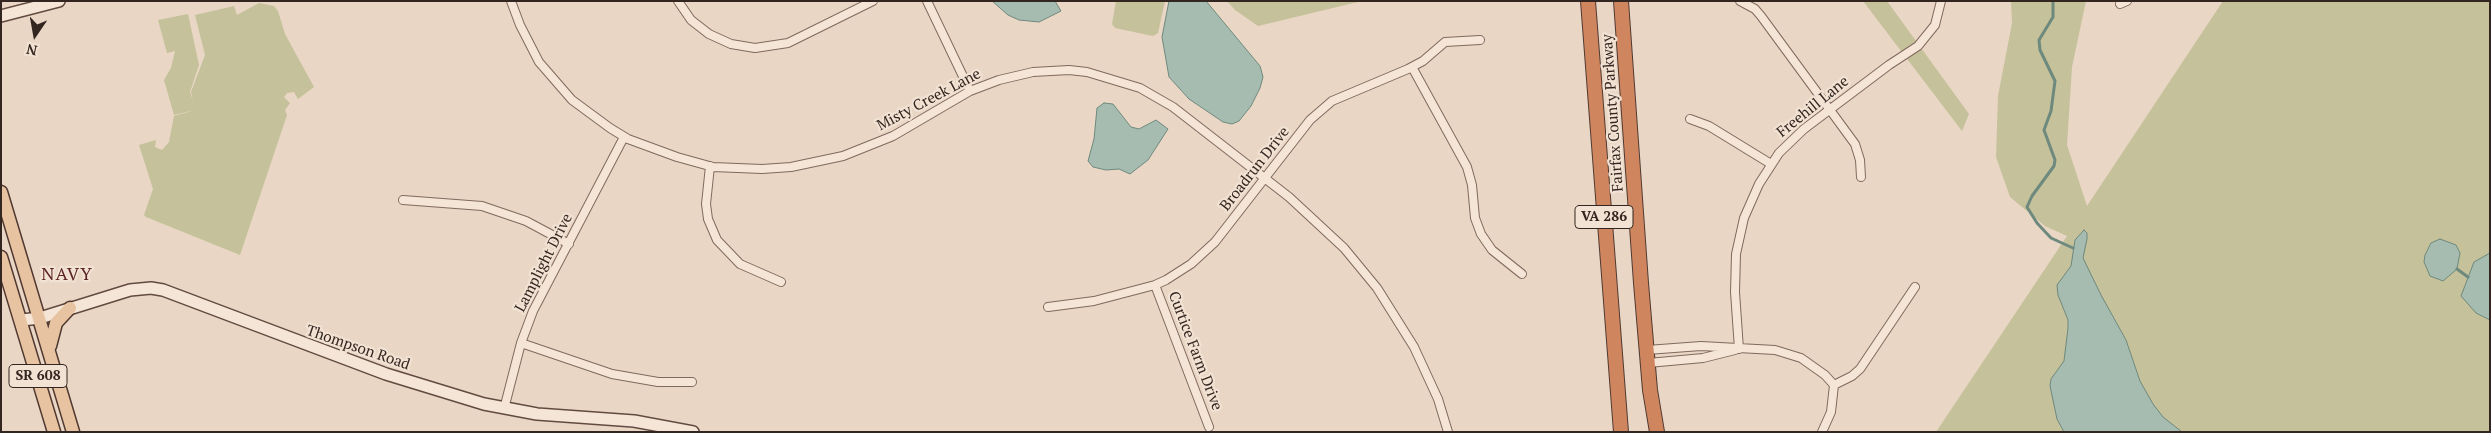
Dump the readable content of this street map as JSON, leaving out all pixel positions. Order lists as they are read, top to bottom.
{
  "streets": {
    "highway": ["Fairfax County Parkway", "VA 286"],
    "main road": ["SR 608"],
    "street": [
      "Misty Creek Lane",
      "Freehill Lane",
      "Broadrun Drive",
      "Lamplight Drive",
      "Thompson Road",
      "Curtice Farm Drive"
    ]
  },
  "crossings": [
    ["Misty Creek Lane", "Broadrun Drive"],
    ["Misty Creek Lane", "Lamplight Drive"],
    ["Broadrun Drive", "Curtice Farm Drive"],
    ["Lamplight Drive", "Thompson Road"],
    ["Thompson Road", "SR 608"]
  ],
  "districts": ["NAVY"],
  "north": "bottom"
}
